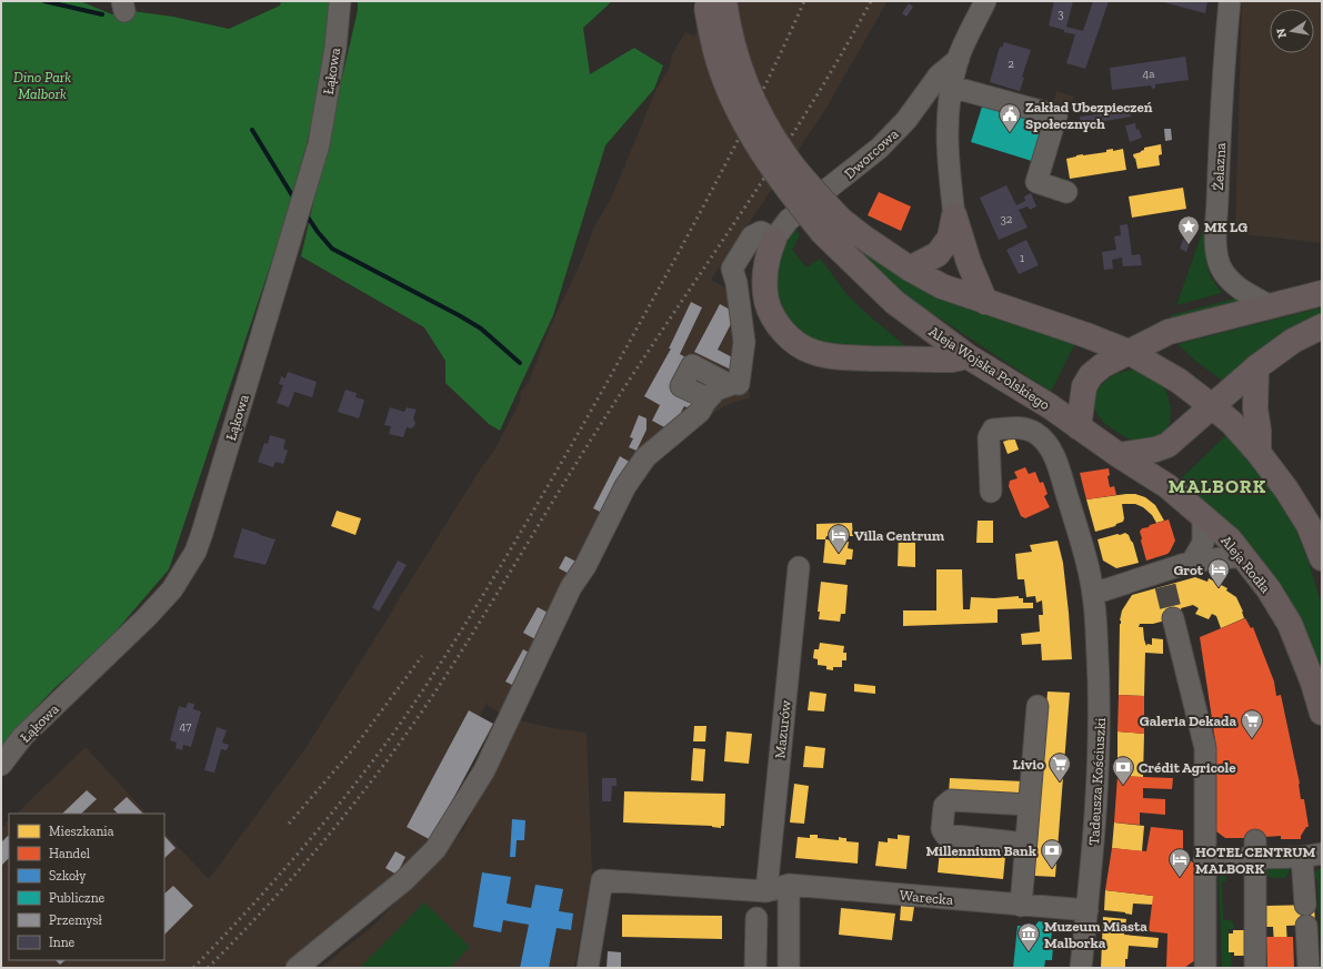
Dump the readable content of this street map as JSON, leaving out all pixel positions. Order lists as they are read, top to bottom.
{
  "streets": {
    "main road": ["Aleja Wojska Polskiego", "Aleja Rodła"],
    "street": [
      "Łąkowa",
      "Dworcowa",
      "Żelazna",
      "Mazurów",
      "Tadeusza Kościuszki",
      "Warecka"
    ]
  },
  "crossings": [
    ["Aleja Wojska Polskiego", "Aleja Rodła"],
    ["Mazurów", "Warecka"],
    ["Tadeusza Kościuszki", "Warecka"]
  ],
  "districts": ["MALBORK"],
  "parks": ["Dino Park Malbork"],
  "places": {
    "public building": ["Zakład Ubezpieczeń Społecznych"],
    "place": ["MK LG"],
    "hotel": ["Villa Centrum", "Grot", "HOTEL CENTRUM MALBORK"],
    "supermarket": ["Galeria Dekada", "Livio"],
    "bank": ["Crédit Agricole", "Millennium Bank"],
    "museum": ["Muzeum Miasta Malborka"]
  },
  "house_numbers": [
    "3",
    "2",
    "4a",
    "32",
    "1",
    "47"
  ],
  "legend": [
    "Mieszkania",
    "Handel",
    "Szkoły",
    "Publiczne",
    "Przemysł",
    "Inne"
  ],
  "north": "left"
}
